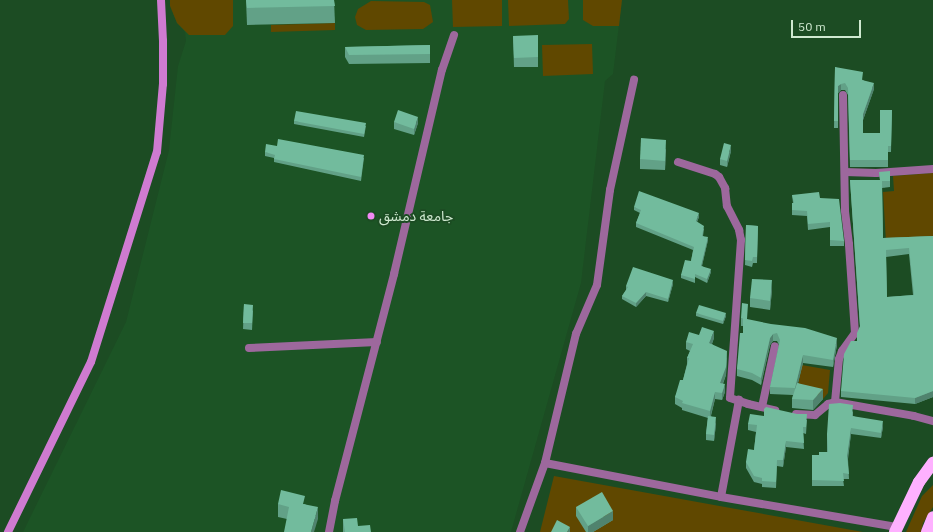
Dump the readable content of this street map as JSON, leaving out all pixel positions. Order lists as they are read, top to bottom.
{
  "places": ["جامعة دمشق"],
  "scale_bar": "50 m"
}
